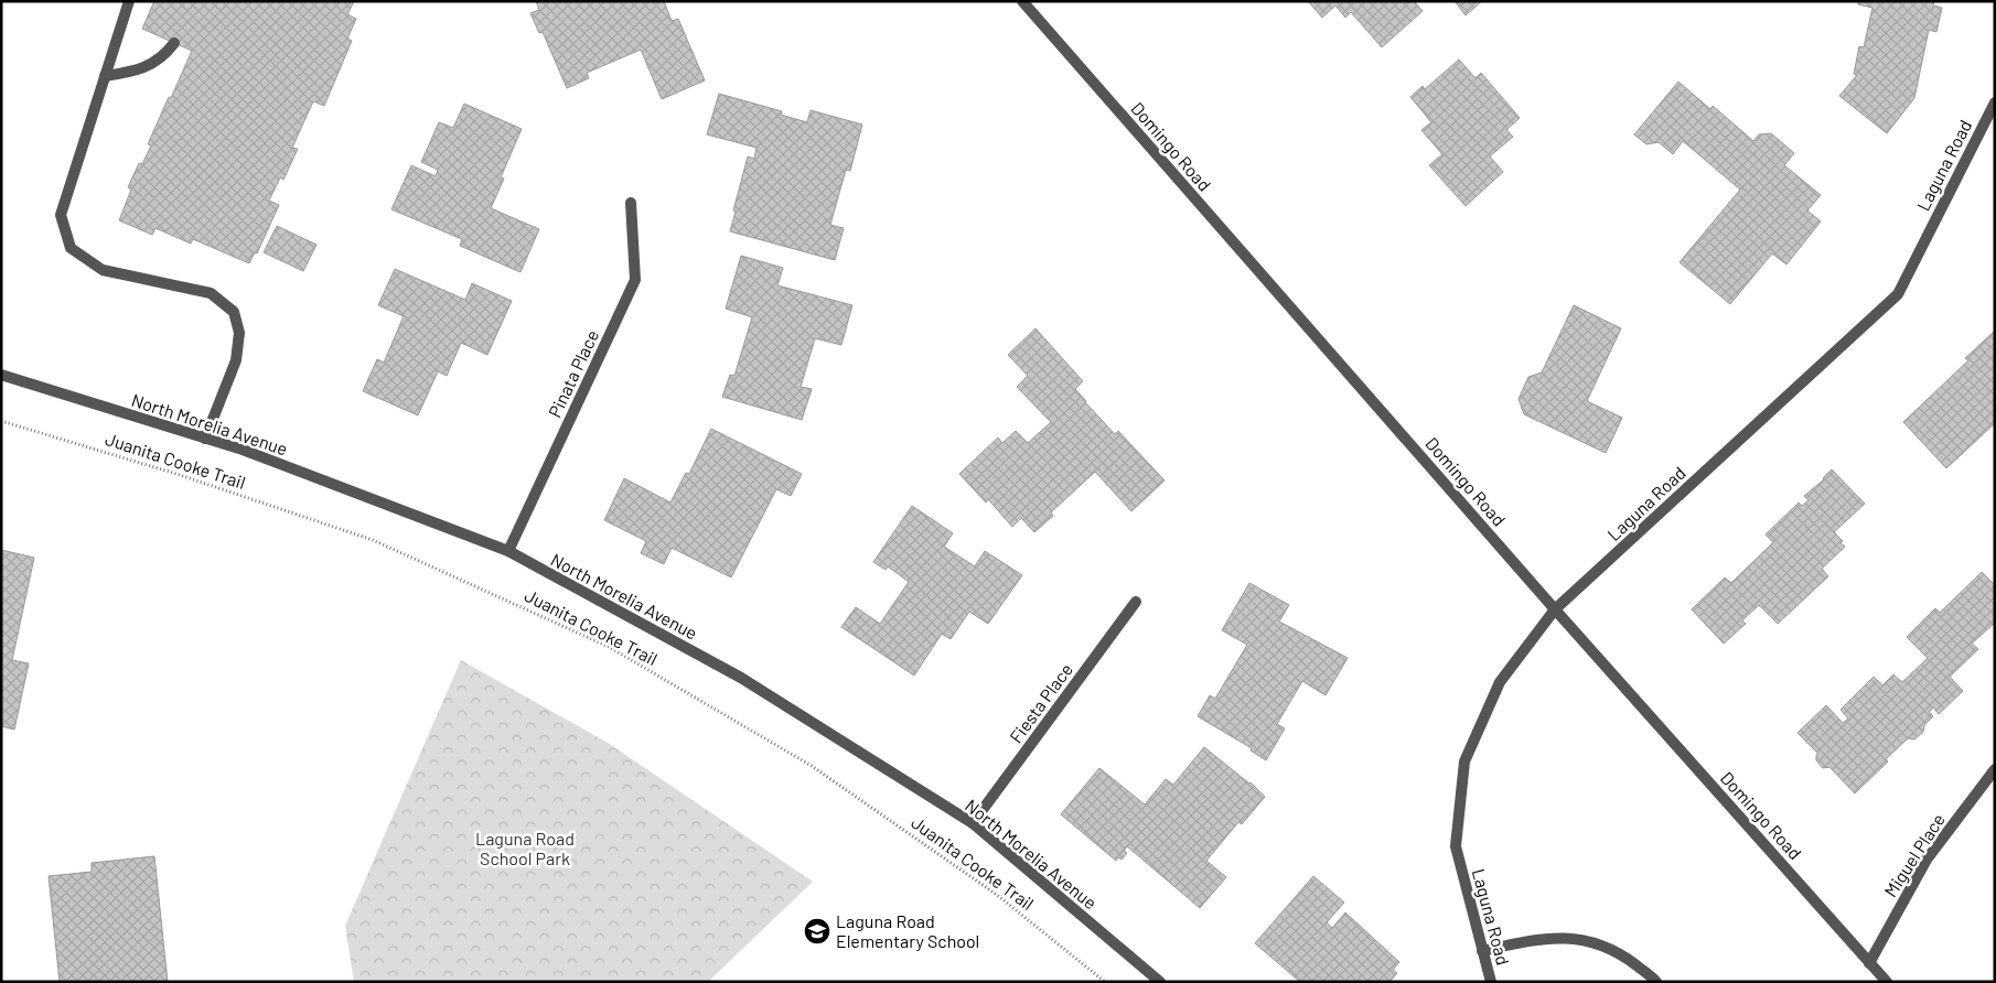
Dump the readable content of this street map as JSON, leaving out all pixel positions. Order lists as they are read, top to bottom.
{
  "streets": {
    "street": [
      "Domingo Road",
      "Laguna Road",
      "Pinata Place",
      "North Morelia Avenue",
      "Fiesta Place",
      "Miguel Place"
    ],
    "path": ["Juanita Cooke Trail"]
  },
  "crossings": [
    ["Domingo Road", "Laguna Road"],
    ["Domingo Road", "Miguel Place"],
    ["Pinata Place", "North Morelia Avenue"],
    ["North Morelia Avenue", "Fiesta Place"]
  ],
  "parks": ["Laguna Road School Park"],
  "places": {
    "school or university": ["Laguna Road Elementary School"]
  }
}
